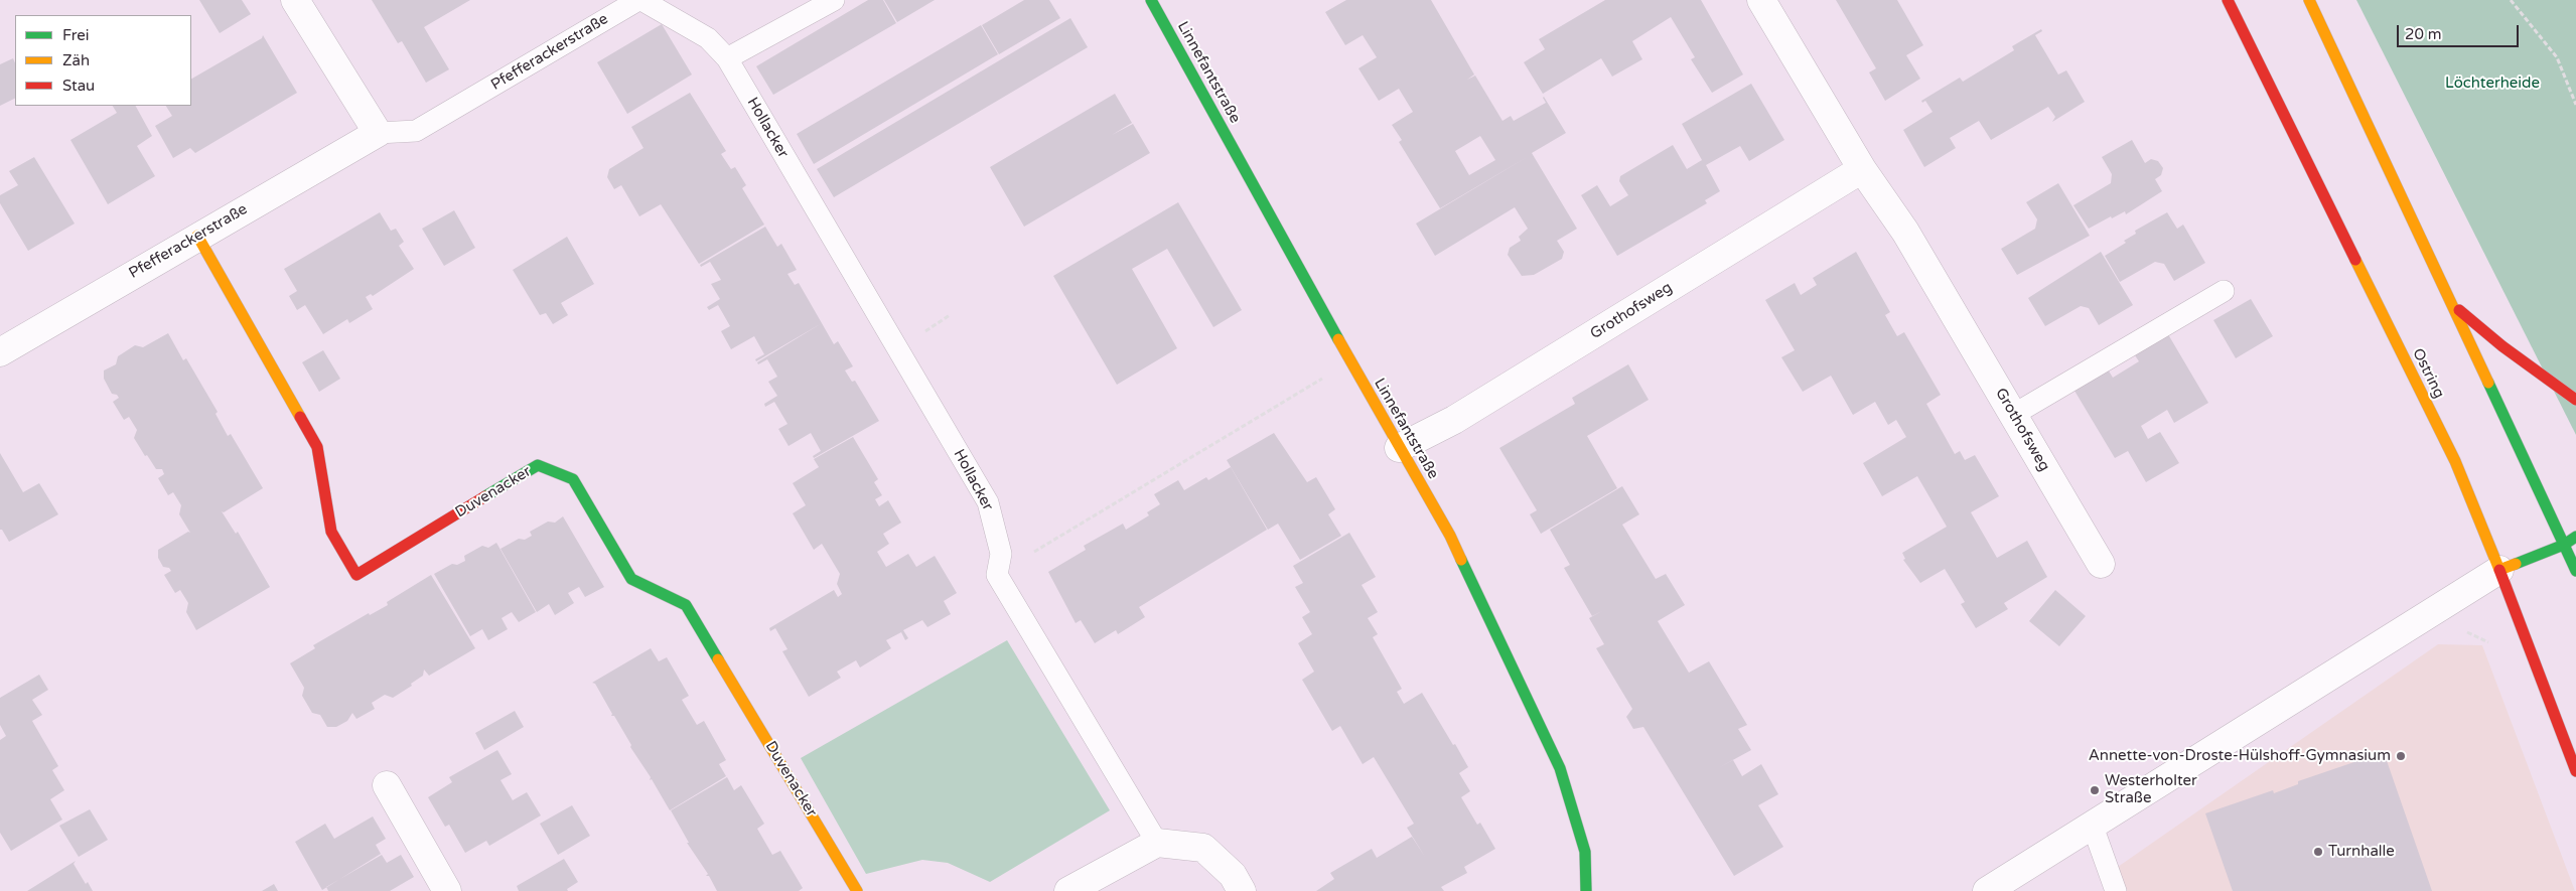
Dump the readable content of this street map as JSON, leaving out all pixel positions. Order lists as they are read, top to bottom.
{
  "streets": {
    "street": [
      "Pfefferackerstraße",
      "Linnefantstraße",
      "Grothofsweg",
      "Ostring",
      "Duvenacker"
    ],
    "lane": ["Hollacker"]
  },
  "crossings": [
    ["Pfefferackerstraße", "Hollacker"],
    ["Pfefferackerstraße", "Duvenacker"],
    ["Linnefantstraße", "Grothofsweg"]
  ],
  "parks": ["Löchterheide"],
  "places": ["Annette-von-Droste-Hülshoff-Gymnasium", "Westerholter Straße", "Turnhalle"],
  "legend": ["Frei", "Zäh", "Stau"],
  "scale_bar": "20 m"
}
